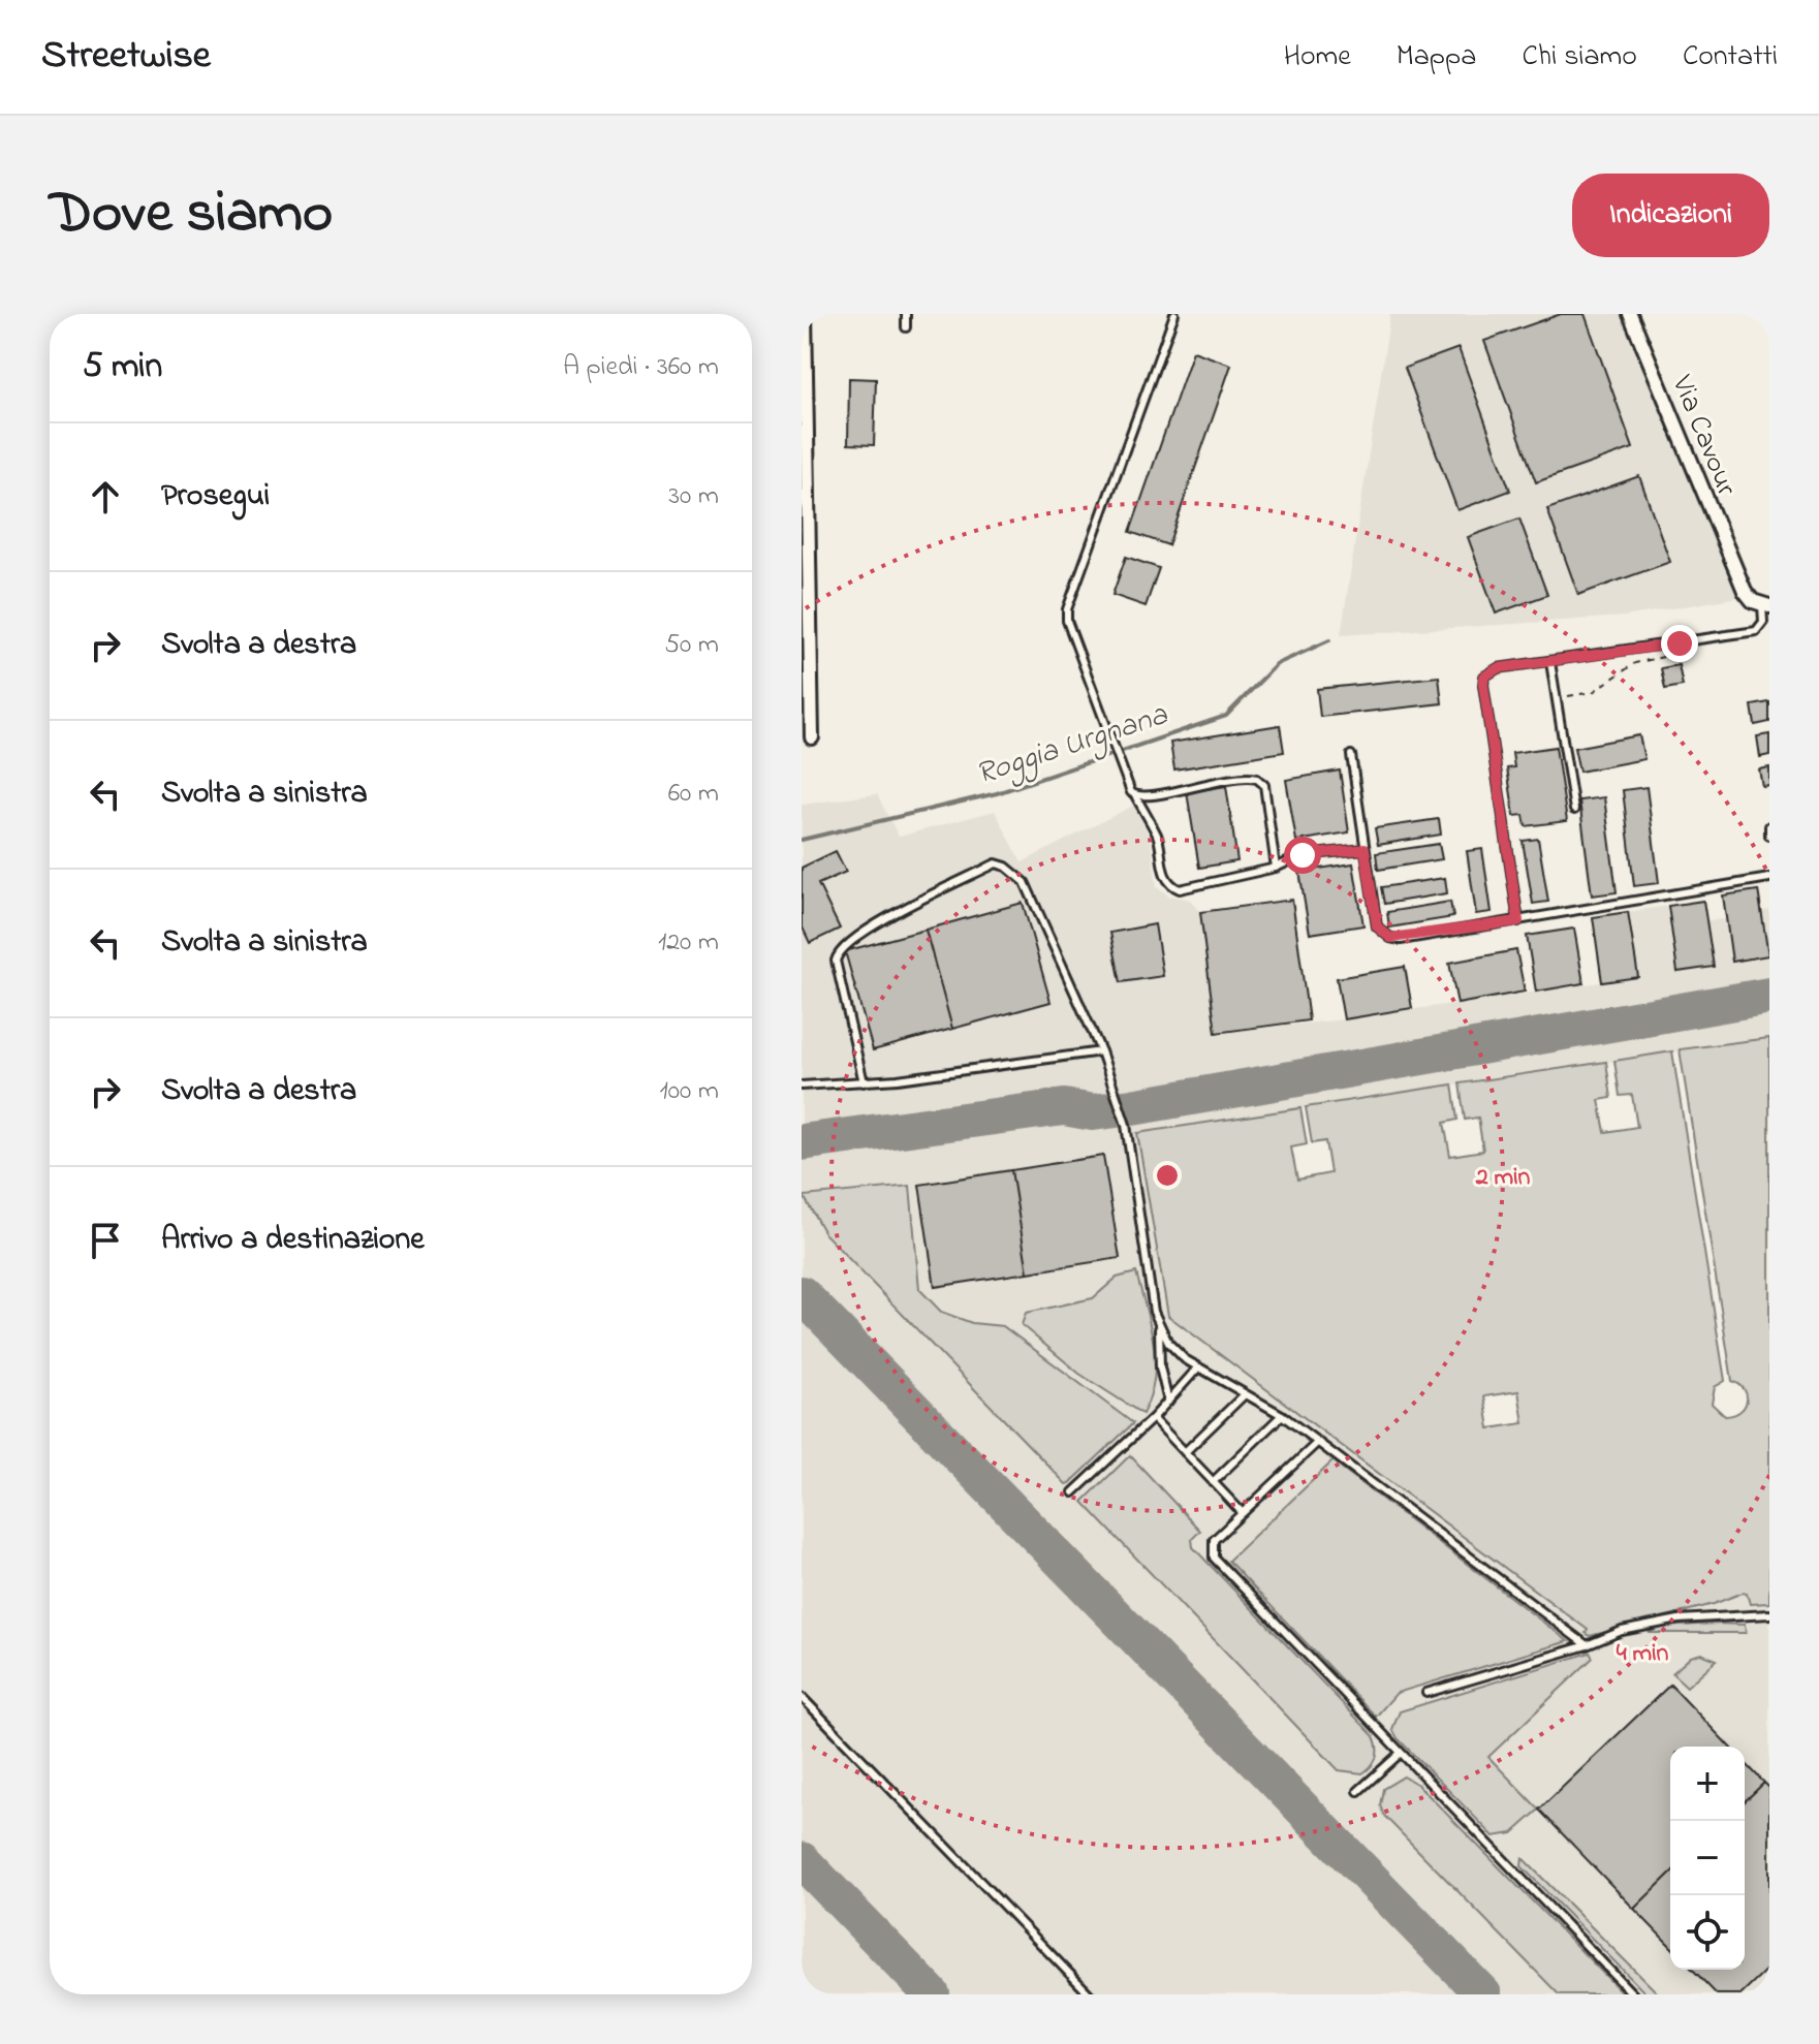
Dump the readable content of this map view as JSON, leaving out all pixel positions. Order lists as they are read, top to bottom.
{
  "streets": {
    "street": ["Via Cavour"]
  },
  "water": ["Roggia Urgnana"],
  "page": {
    "header": "Streetwise",
    "nav": [
      "Home",
      "Mappa",
      "Chi siamo",
      "Contatti"
    ],
    "title": "Dove siamo",
    "buttons": "Indicazioni",
    "heading": ["5 min", "A piedi · 360 m"],
    "list": [
      ["Prosegui", "30 m"],
      ["Svolta a destra", "50 m"],
      ["Svolta a sinistra", "60 m"],
      ["Svolta a sinistra", "120 m"],
      ["Svolta a destra", "100 m"],
      "Arrivo a destinazione"
    ],
    "map_buttons": ["+", "−"]
  },
  "rings": ["2 min", "4 min"]
}
